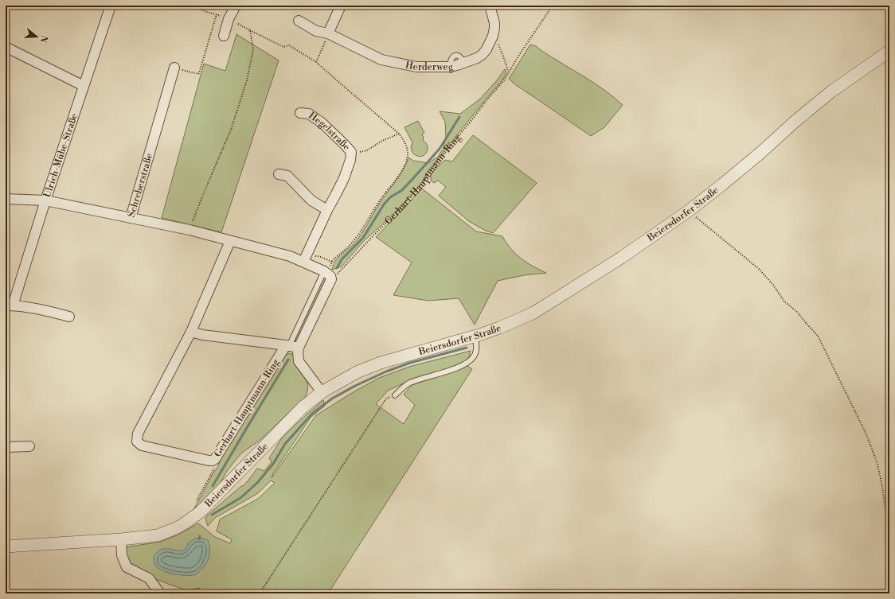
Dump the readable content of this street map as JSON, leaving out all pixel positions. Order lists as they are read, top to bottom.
{
  "streets": {
    "street": [
      "Herderweg",
      "Hegelstraße",
      "Ulrich-Mühe-Straße",
      "Gerhart-Hauptmann-Ring",
      "Schreberstraße",
      "Beiersdorfer Straße"
    ]
  },
  "crossings": [
    ["Ulrich-Mühe-Straße", "Schreberstraße"]
  ],
  "north": "right"
}
